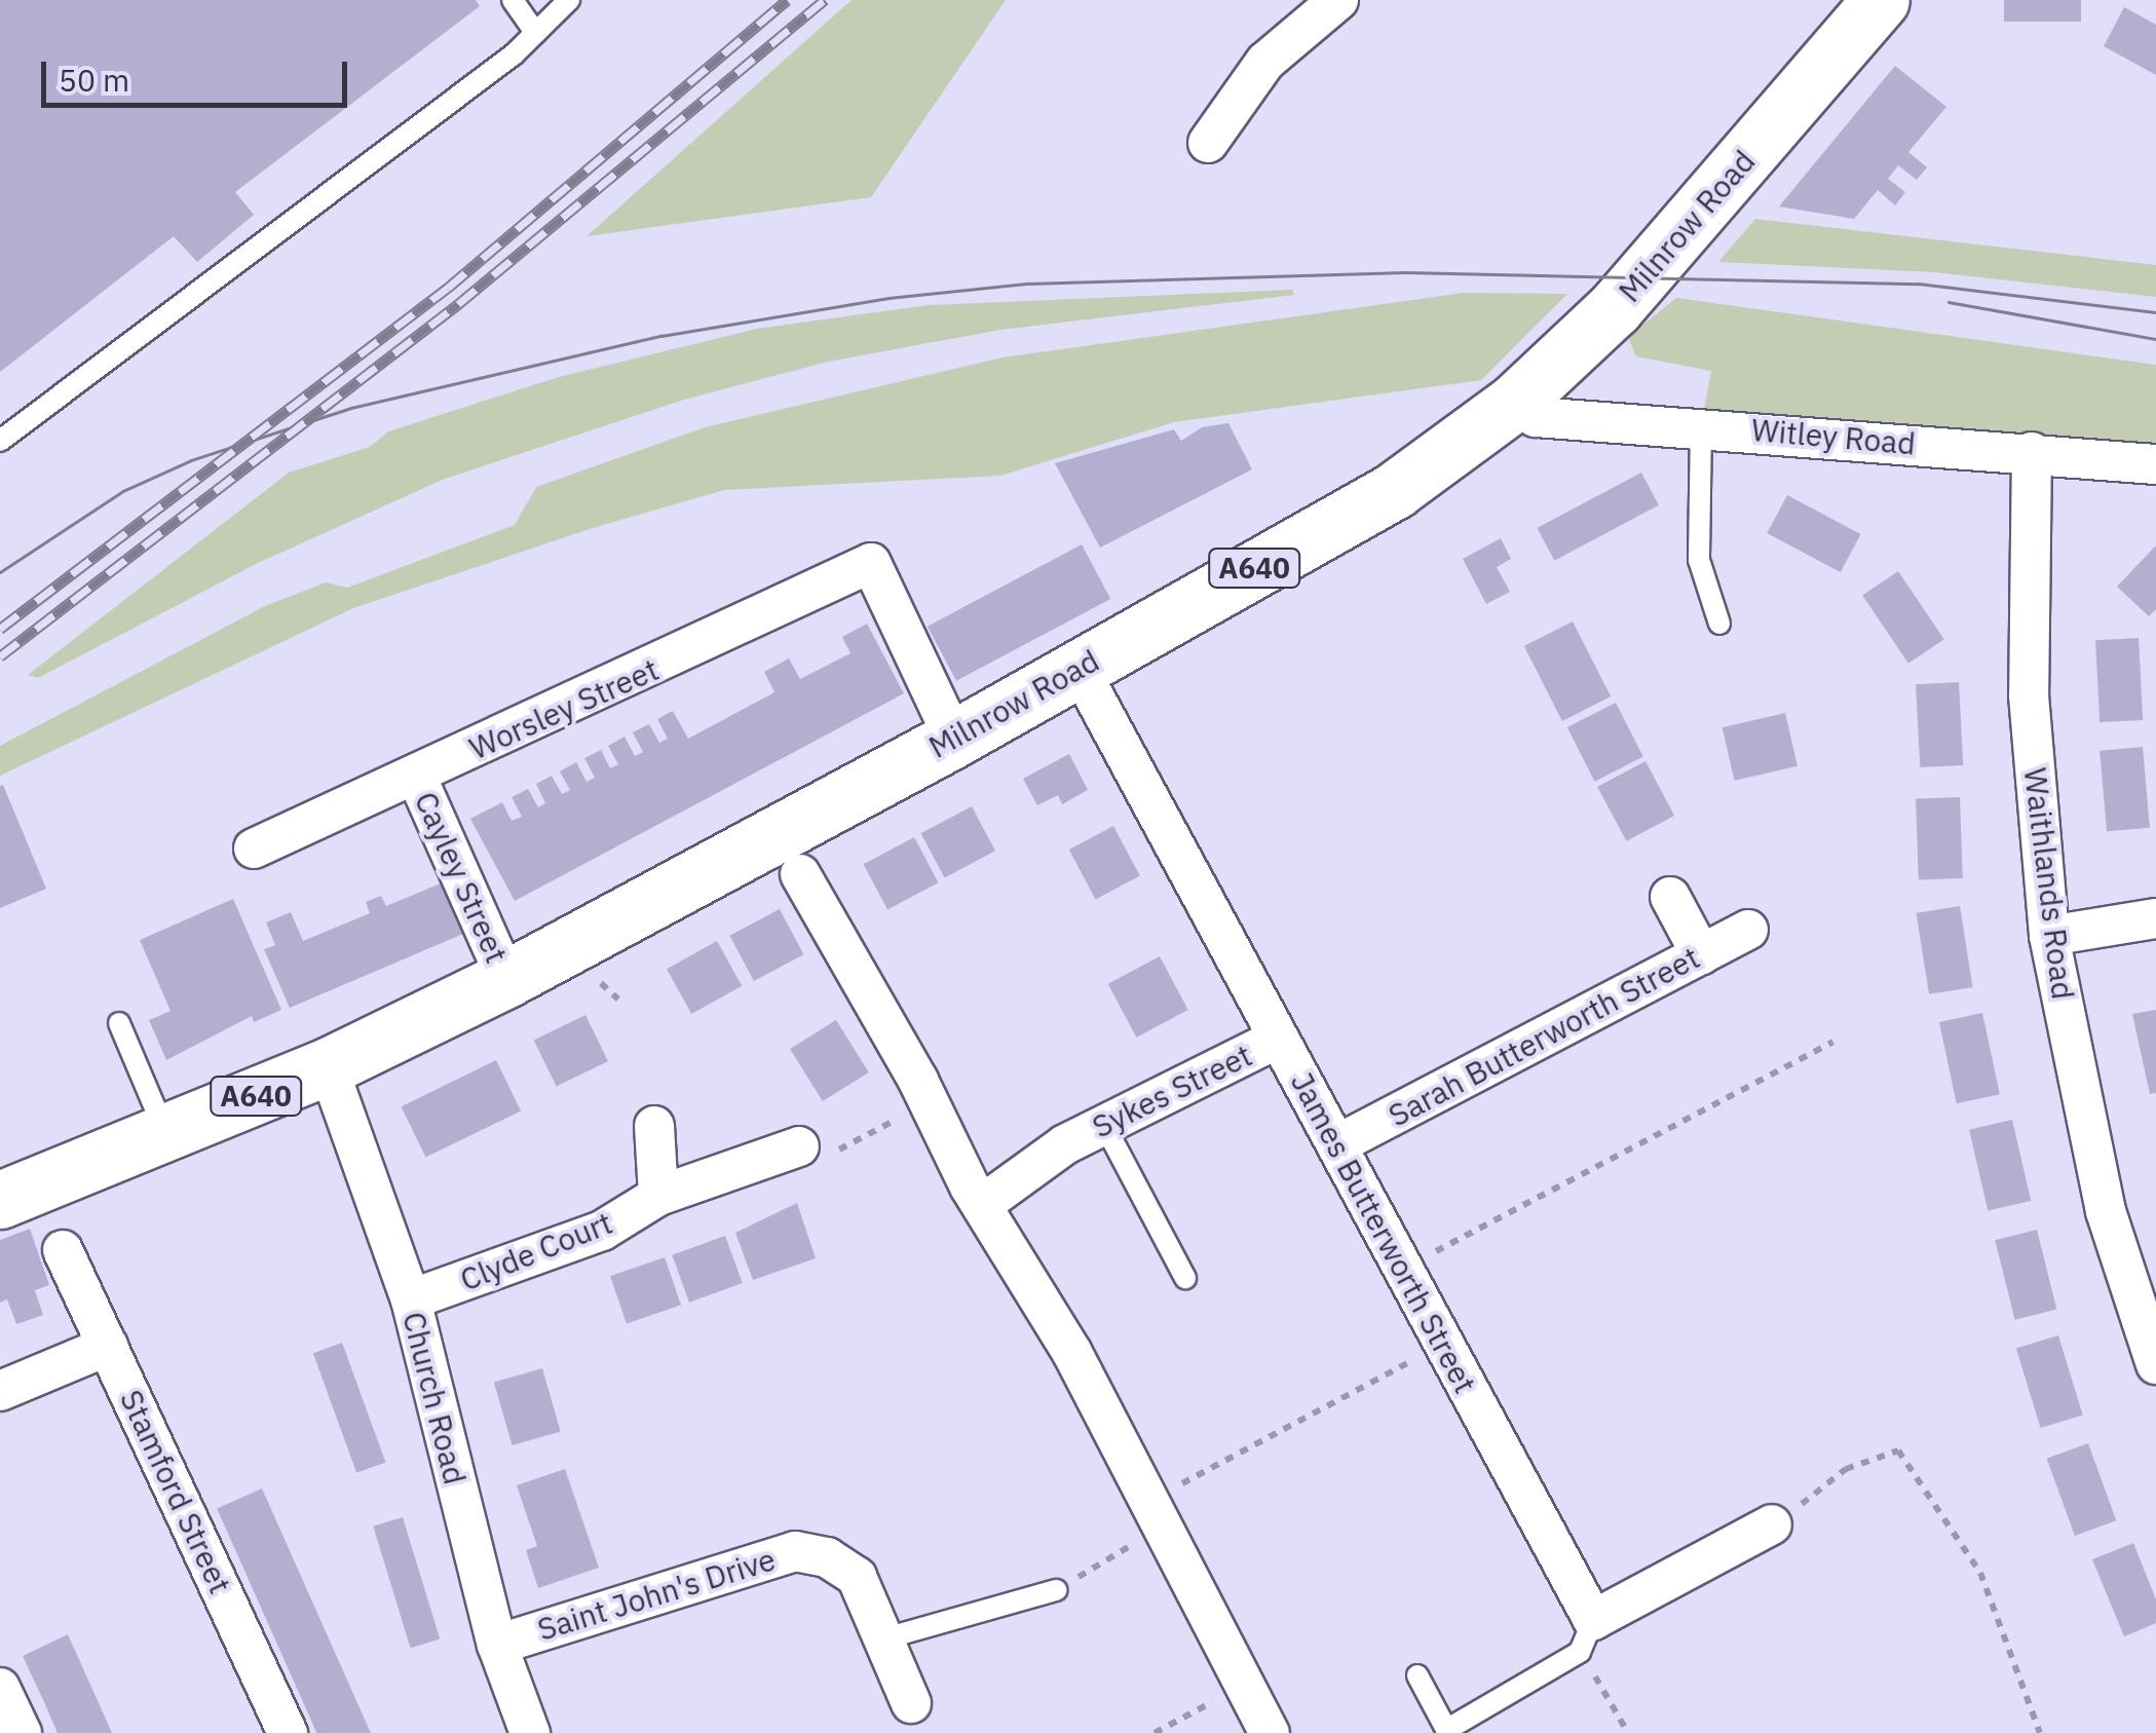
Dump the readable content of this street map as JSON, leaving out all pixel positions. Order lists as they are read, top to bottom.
{
  "streets": {
    "main road": ["Milnrow Road", "A640"],
    "street": [
      "Witley Road",
      "Worsley Street",
      "Cayley Street",
      "Waithlands Road",
      "Sarah Butterworth Street",
      "Sykes Street",
      "James Butterworth Street",
      "Clyde Court",
      "Church Road",
      "Stamford Street",
      "Saint John's Drive"
    ]
  },
  "crossings": [
    ["Milnrow Road", "Witley Road"],
    ["Milnrow Road", "Worsley Street"],
    ["Milnrow Road", "Cayley Street"],
    ["Milnrow Road", "James Butterworth Street"],
    ["Milnrow Road", "Church Road"],
    ["Witley Road", "Waithlands Road"],
    ["Worsley Street", "Cayley Street"],
    ["Sarah Butterworth Street", "James Butterworth Street"],
    ["Sykes Street", "James Butterworth Street"],
    ["Clyde Court", "Church Road"],
    ["Church Road", "Saint John's Drive"]
  ],
  "scale_bar": "50 m"
}
